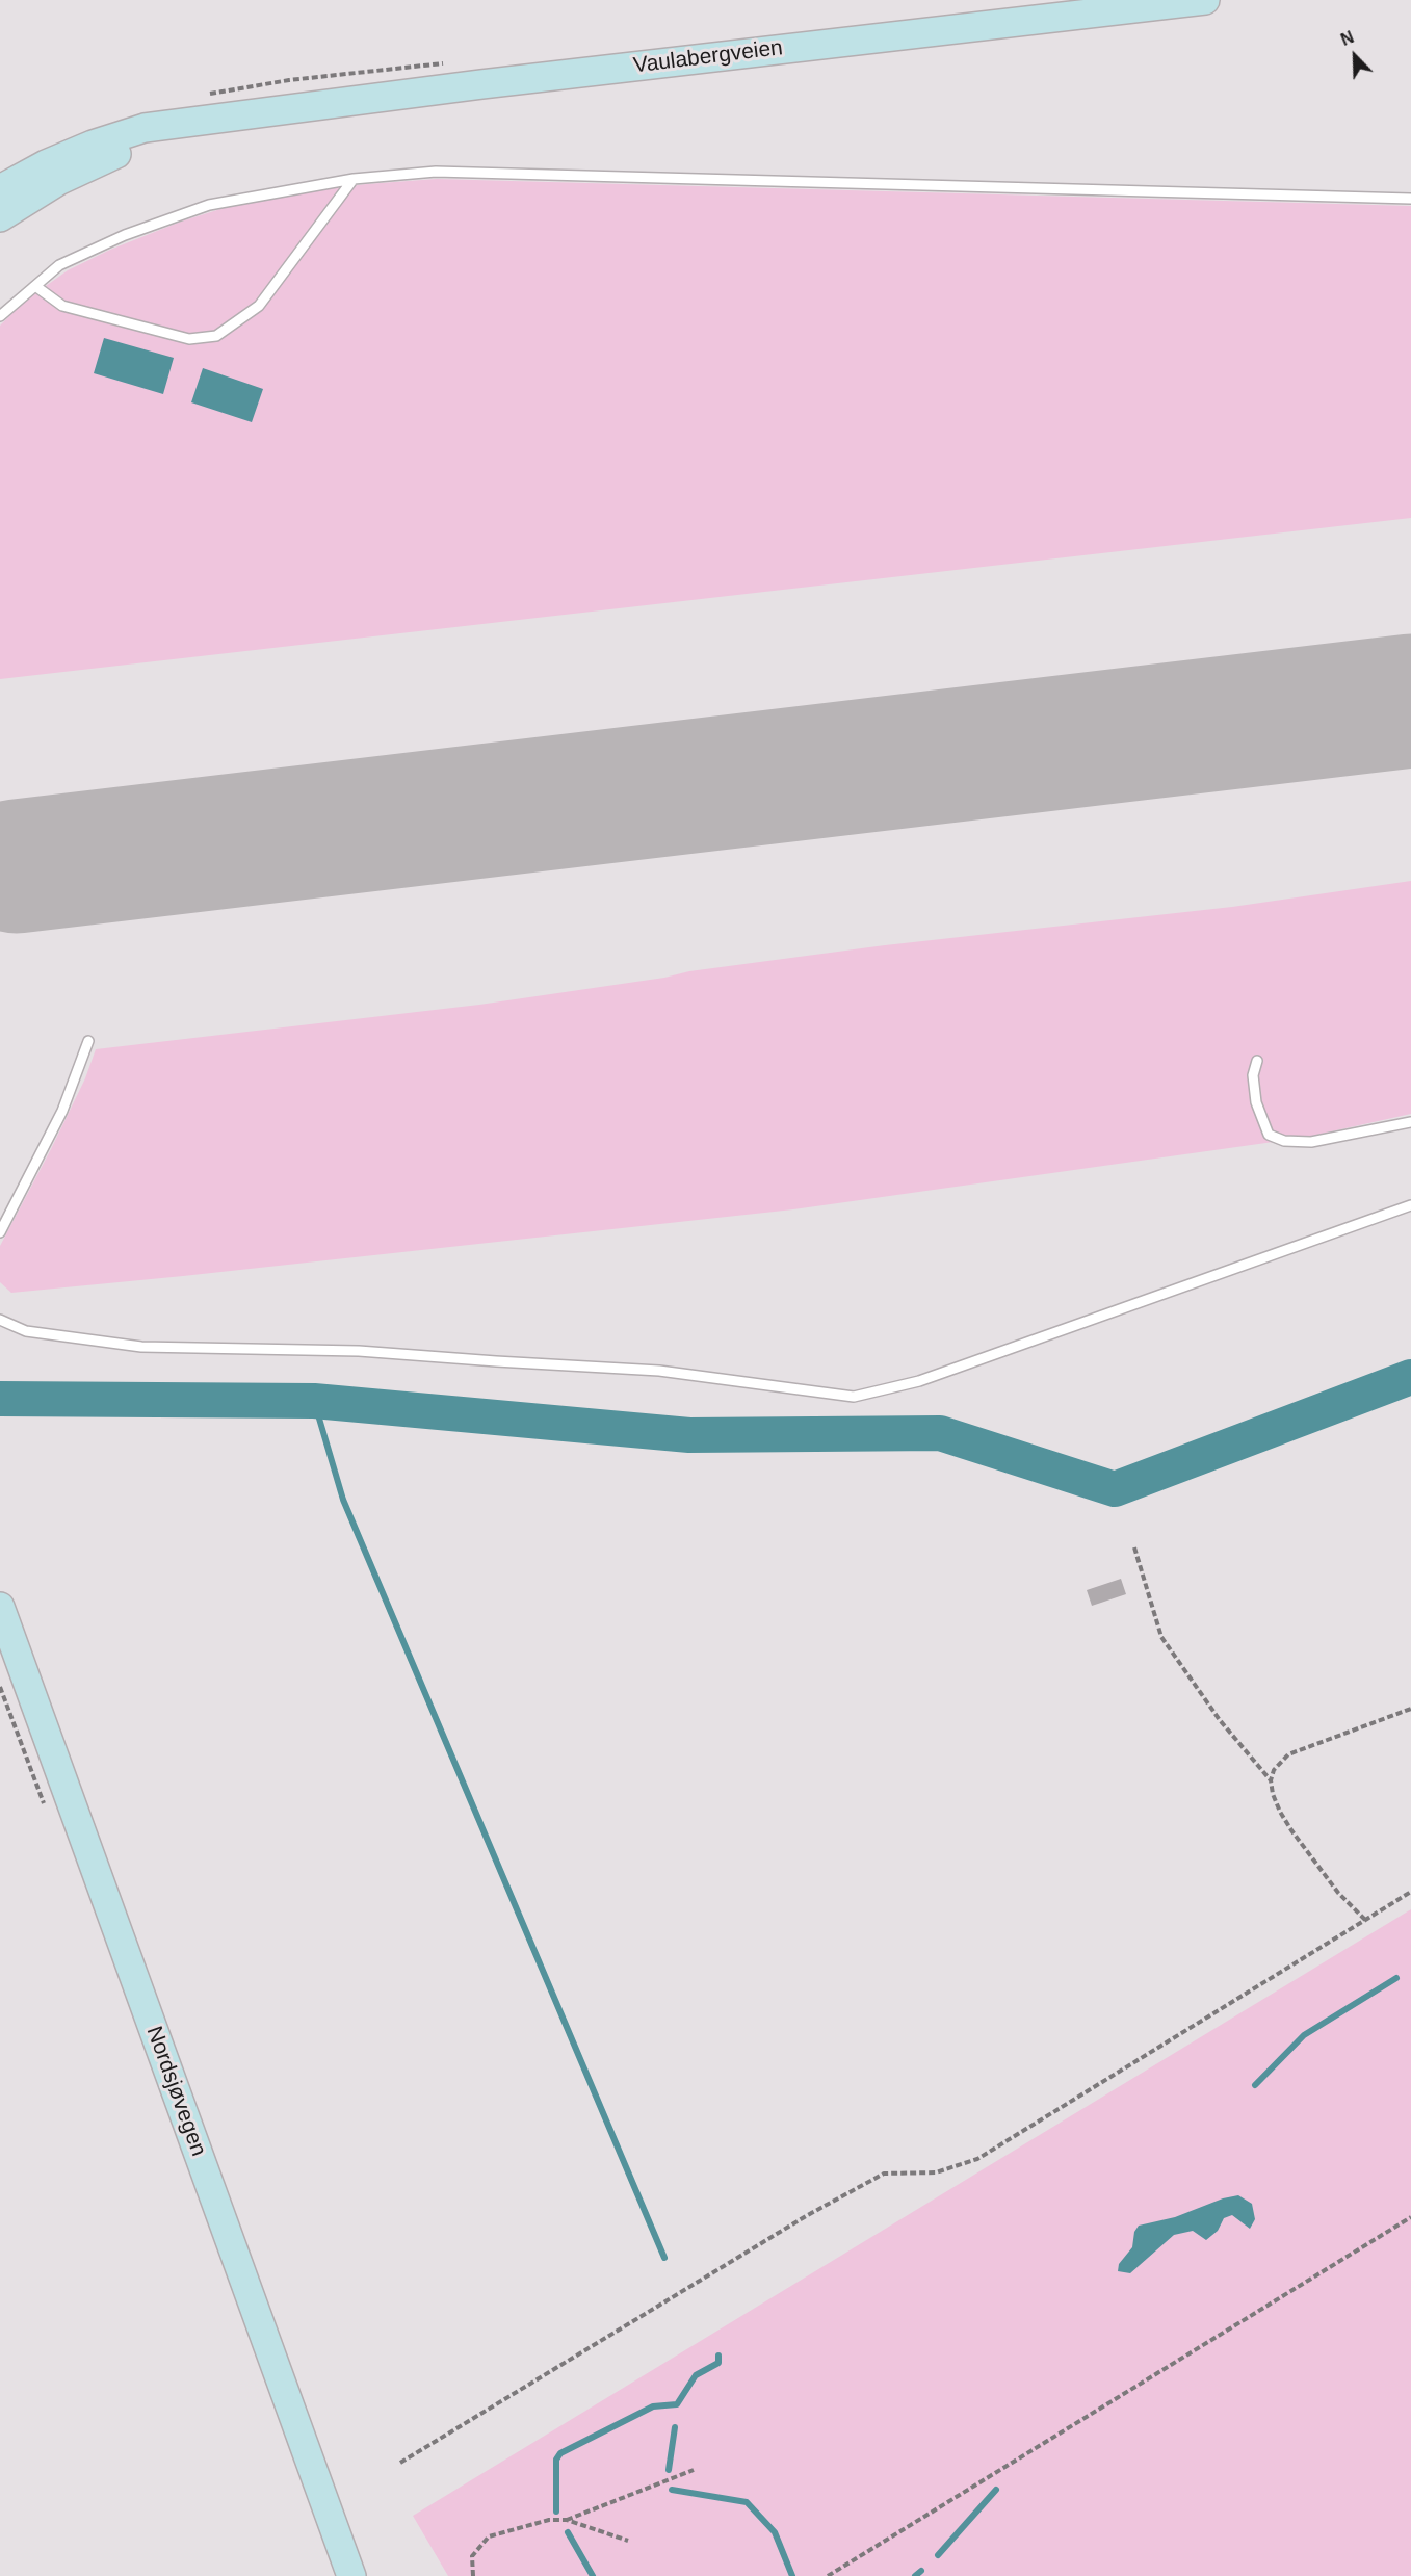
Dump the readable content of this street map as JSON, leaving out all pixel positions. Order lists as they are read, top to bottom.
{
  "streets": {
    "main road": ["Vaulabergveien", "Nordsjøvegen"]
  },
  "north": "top left"
}
